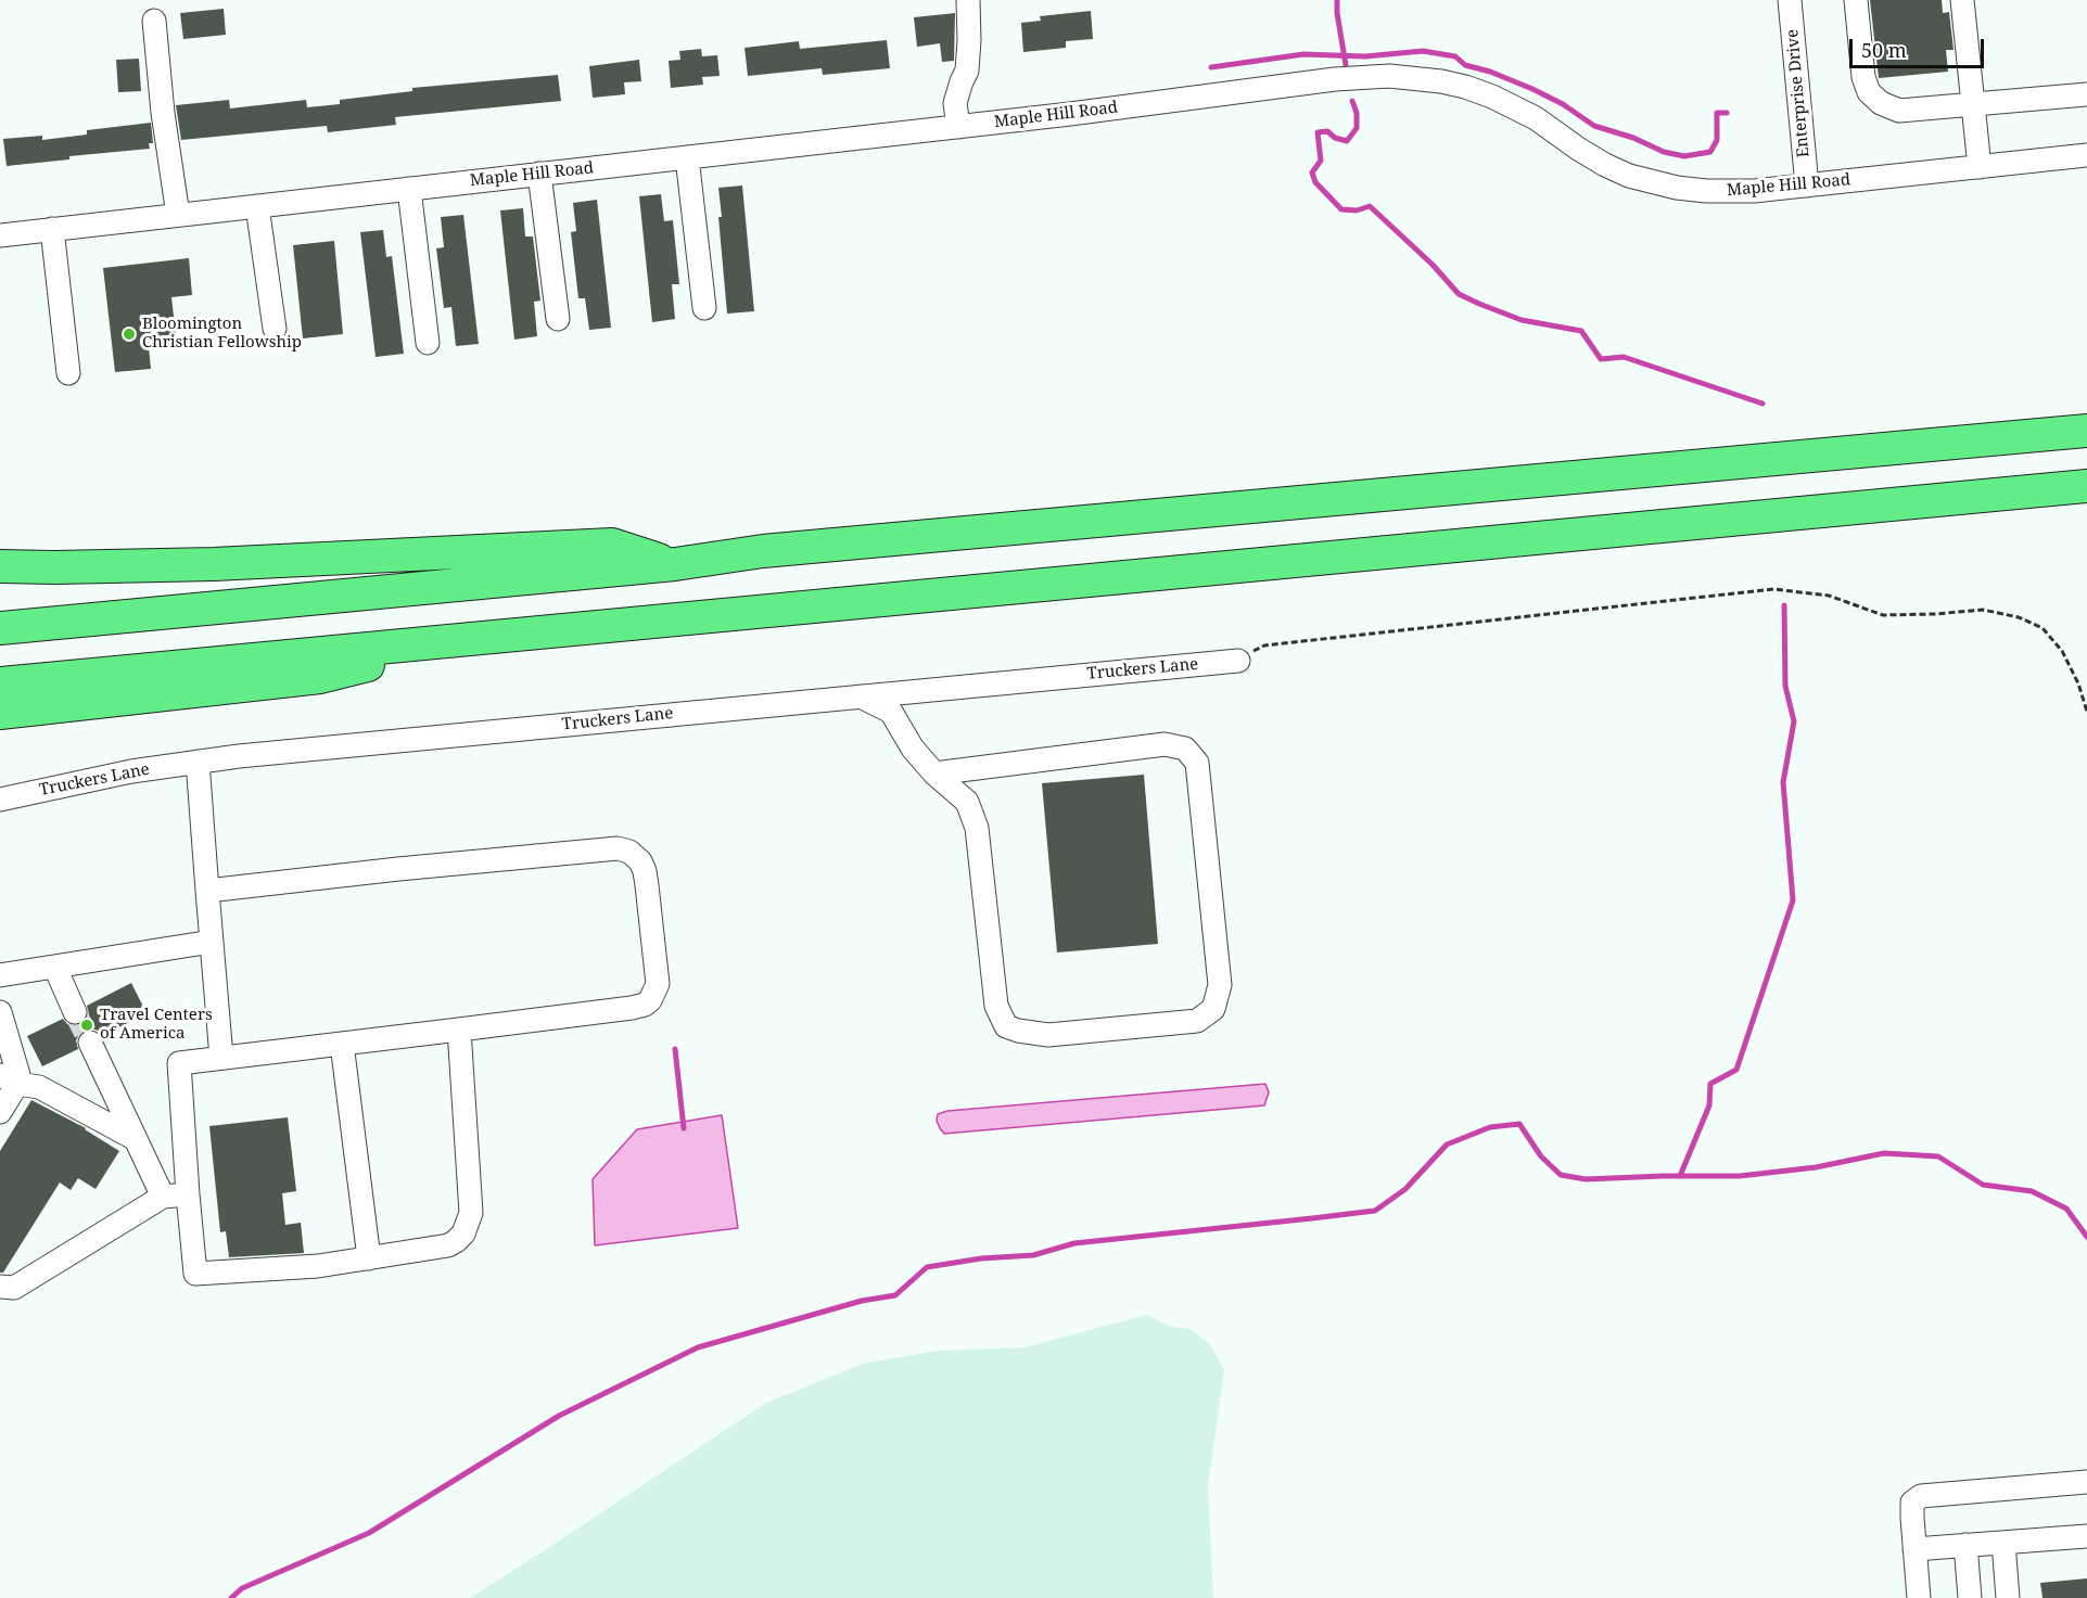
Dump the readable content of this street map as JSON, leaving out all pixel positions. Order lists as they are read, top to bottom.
{
  "streets": {
    "street": ["Enterprise Drive", "Maple Hill Road", "Truckers Lane"]
  },
  "crossings": [
    ["Enterprise Drive", "Maple Hill Road"]
  ],
  "places": ["Bloomington Christian Fellowship", "Travel Centers of America"],
  "scale_bar": "50 m"
}
